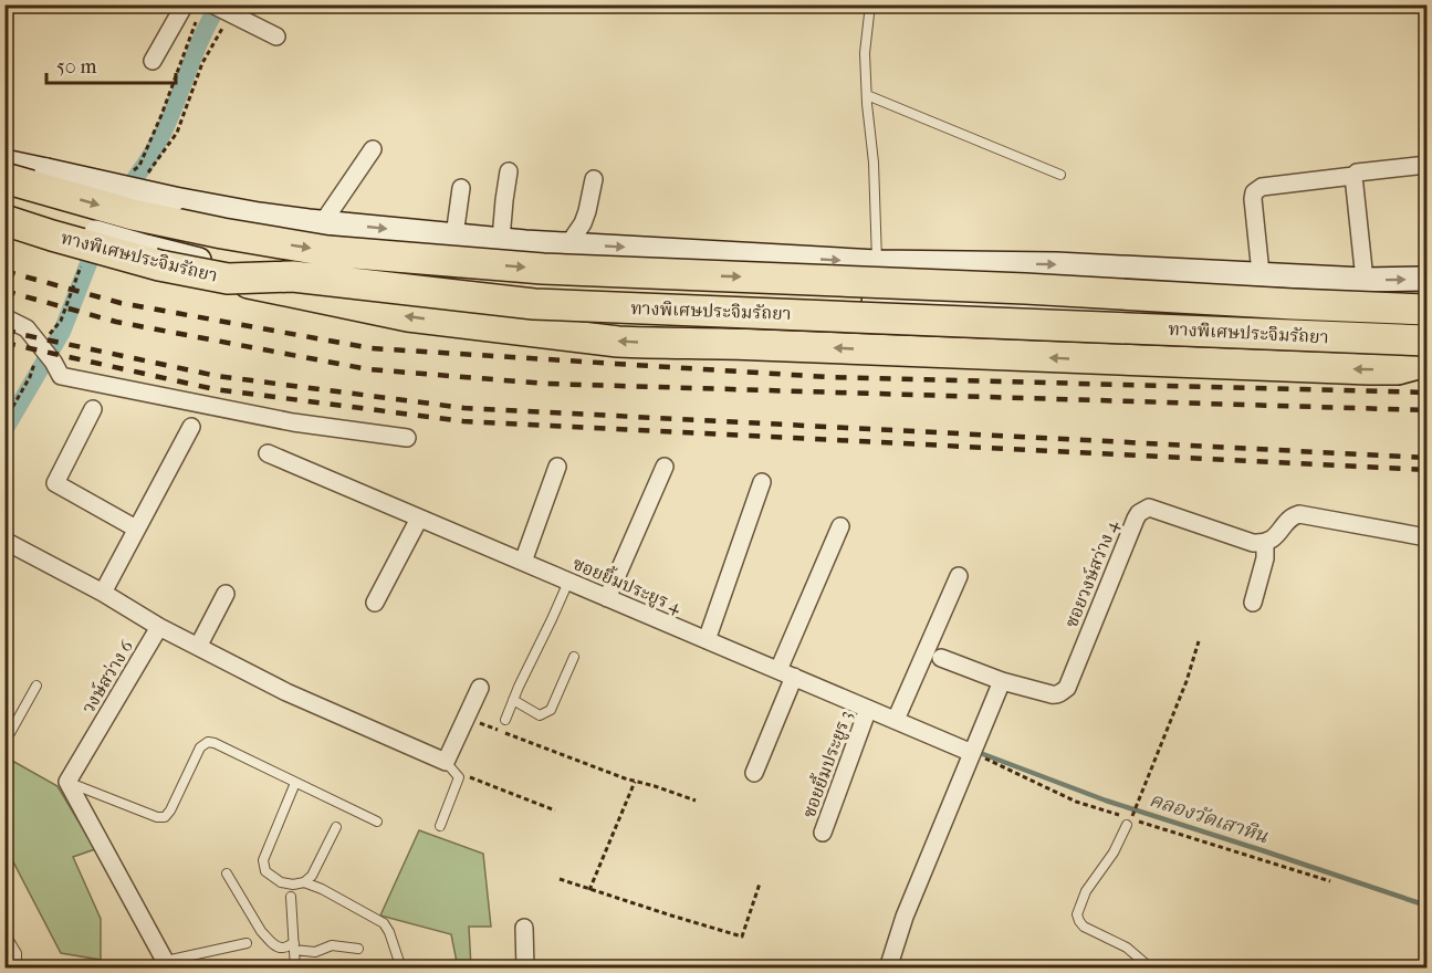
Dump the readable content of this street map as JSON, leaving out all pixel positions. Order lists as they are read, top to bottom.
{
  "streets": {
    "highway": ["ทางพิเศษประจิมรัถยา"],
    "street": [
      "ซอยวงษ์สว่าง 4",
      "ซอยยิ้มประยูร 4",
      "วงษ์สว่าง 6",
      "ซอยยิ้มประยูร 3"
    ]
  },
  "crossings": [
    ["ซอยยิ้มประยูร 4", "ซอยยิ้มประยูร 3"]
  ],
  "water": ["คลองวัดเสาหิน"],
  "scale_bar": "50 m"
}
